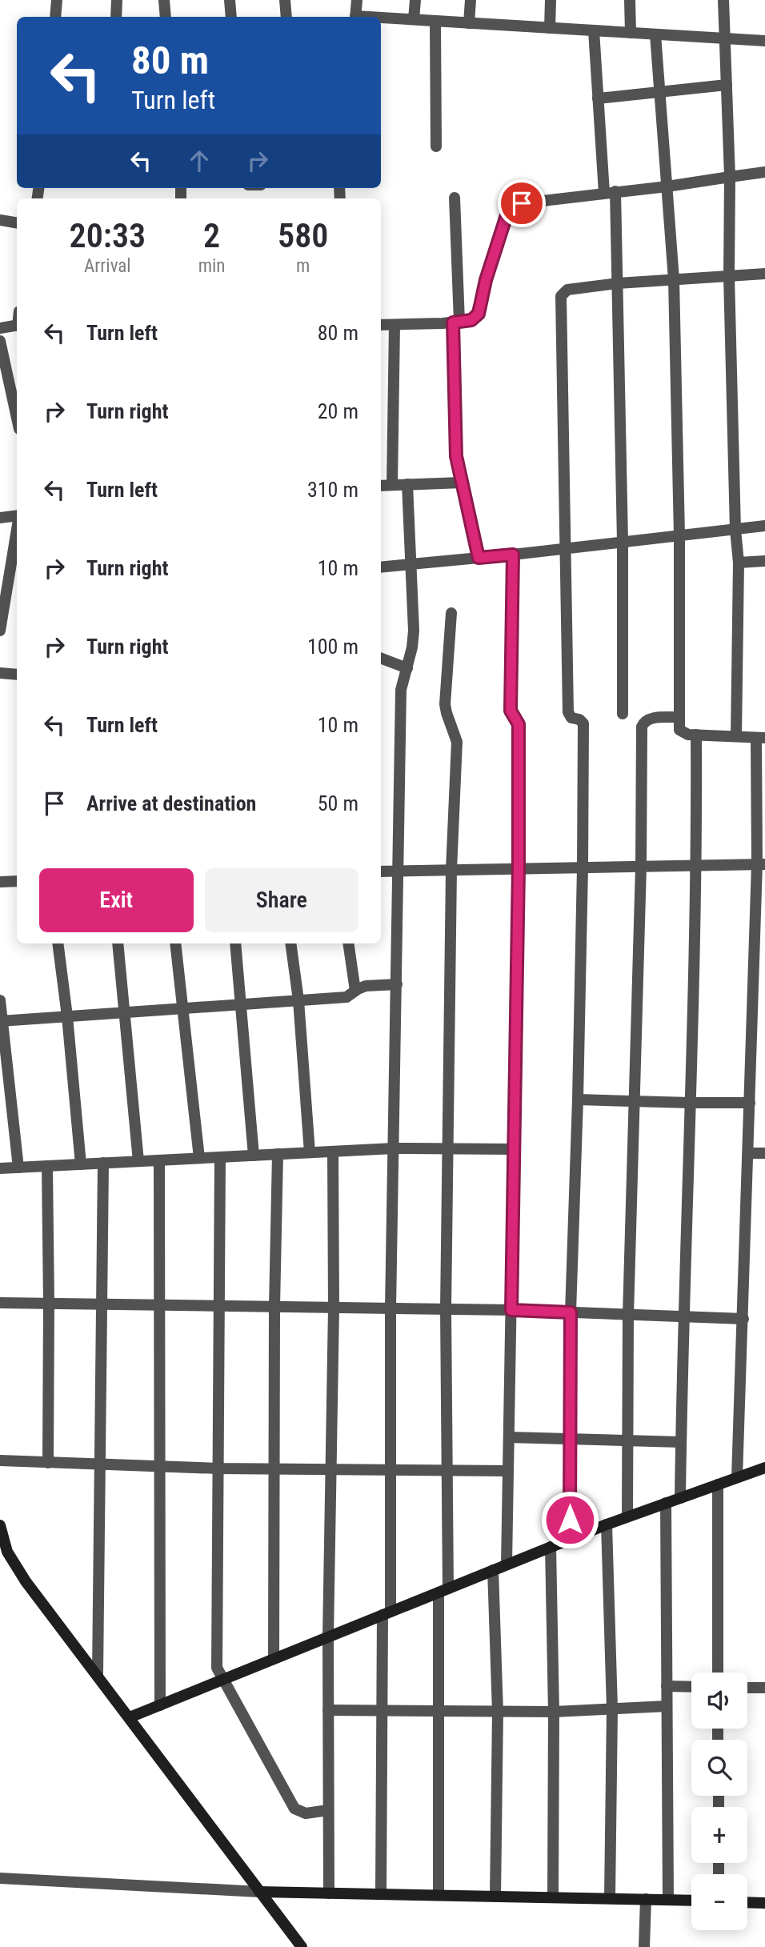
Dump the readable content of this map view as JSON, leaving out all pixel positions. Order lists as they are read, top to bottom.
{
  "page": {
    "turn": ["80 m", "Turn left"],
    "eta": [
      "20:33",
      "Arrival",
      "2",
      "min",
      "580",
      "m"
    ],
    "list": [
      {
        "name": "Turn left",
        "value": "80 m"
      },
      {
        "name": "Turn right",
        "value": "20 m"
      },
      {
        "name": "Turn left",
        "value": "310 m"
      },
      {
        "name": "Turn right",
        "value": "10 m"
      },
      {
        "name": "Turn right",
        "value": "100 m"
      },
      {
        "name": "Turn left",
        "value": "10 m"
      },
      {
        "name": "Arrive at destination",
        "value": "50 m"
      }
    ],
    "buttons": ["Exit", "Share"],
    "map_buttons": ["+", "−"]
  }
}
